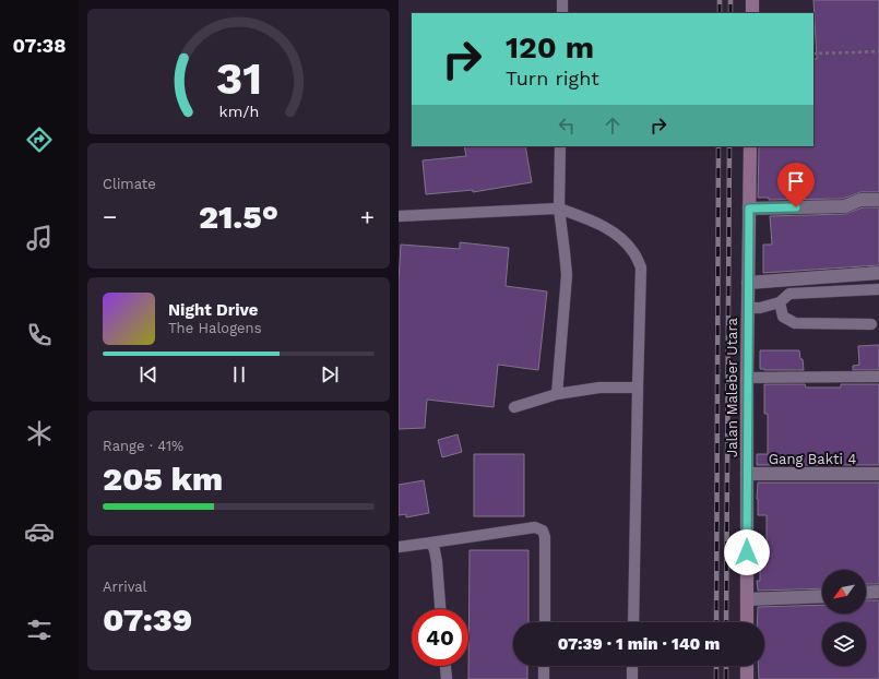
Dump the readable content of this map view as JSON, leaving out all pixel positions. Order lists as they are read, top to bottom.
{
  "streets": {
    "street": ["Jalan Maleber Utara", "Gang Bakti 4"]
  },
  "crossings": [
    ["Jalan Maleber Utara", "Gang Bakti 4"]
  ],
  "north": "bottom left",
  "page": {
    "tabs": "07:38",
    "turn": ["120 m", "Turn right"],
    "tile": [
      "Climate",
      ["Range · 41%", "205 km"],
      ["Arrival", "07:39"]
    ],
    "heat": ["−", "21.5°", "+"],
    "song": ["Night Drive", "The Halogens"],
    "limit": "40",
    "trip": "07:39 · 1 min · 140 m",
    "gauge": ["31", "km/h"]
  }
}
